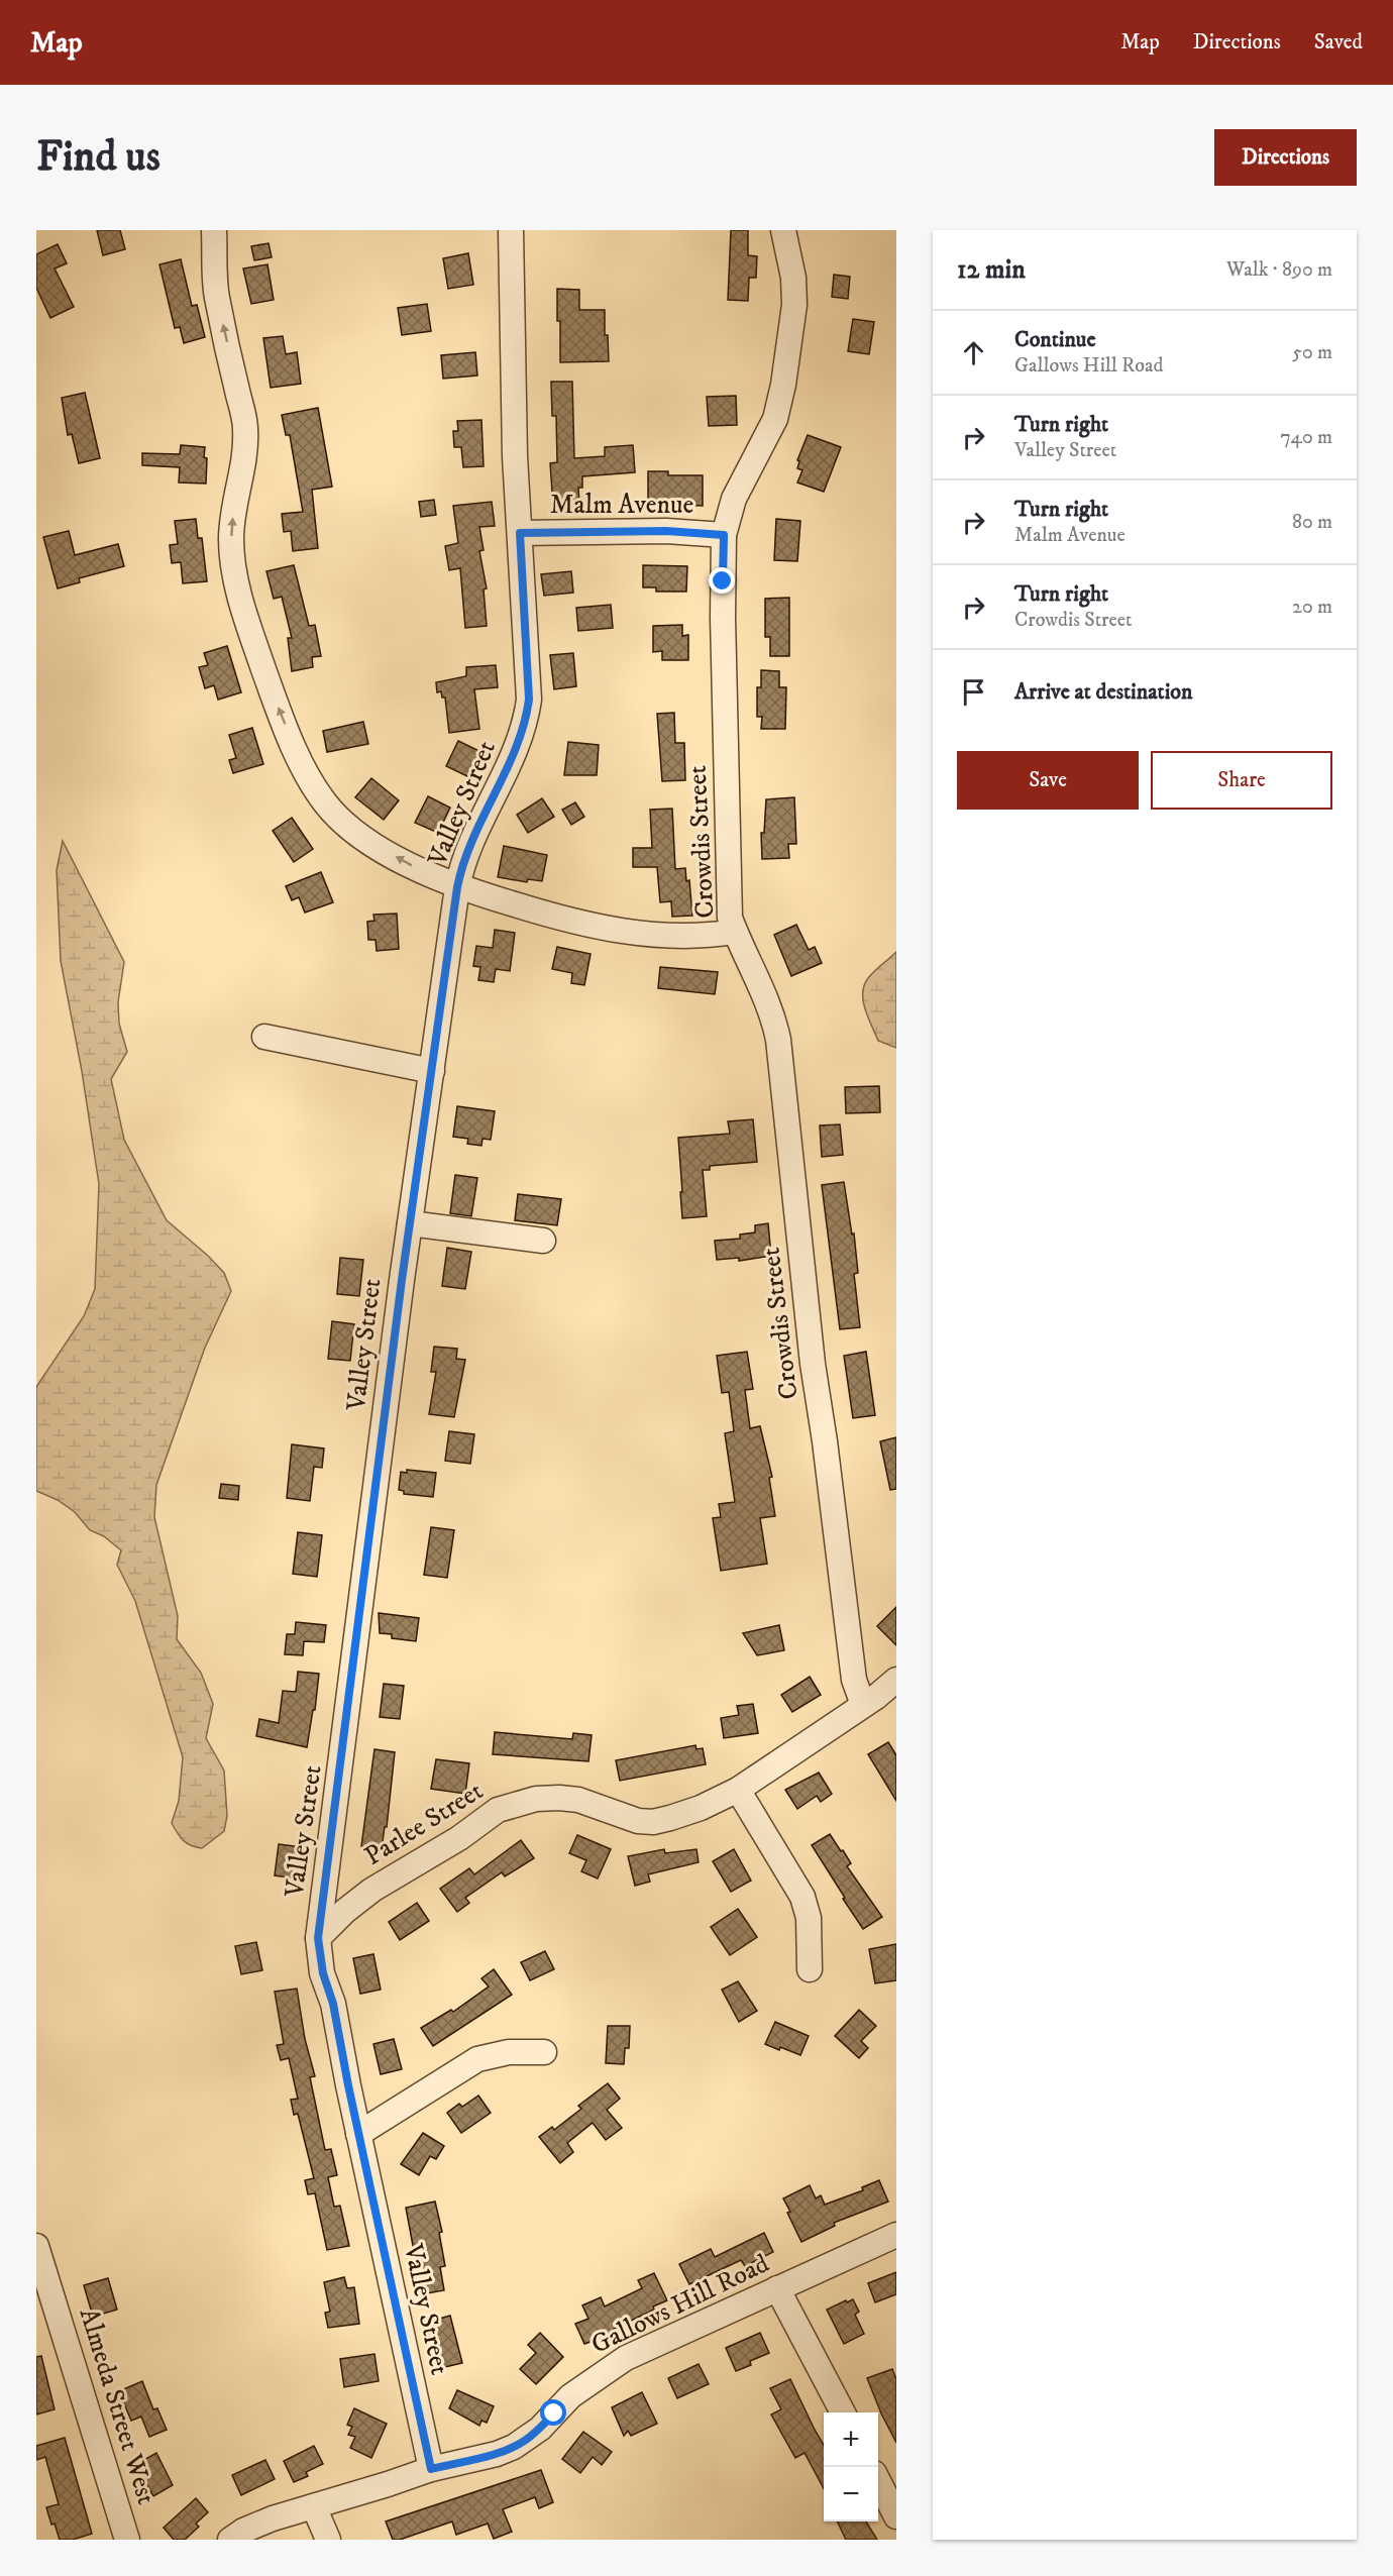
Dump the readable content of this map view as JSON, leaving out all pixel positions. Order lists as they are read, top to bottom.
{
  "streets": {
    "street": [
      "Malm Avenue",
      "Valley Street",
      "Crowdis Street",
      "Parlee Street",
      "Gallows Hill Road",
      "Almeda Street West"
    ]
  },
  "crossings": [
    ["Malm Avenue", "Valley Street"],
    ["Malm Avenue", "Crowdis Street"],
    ["Valley Street", "Parlee Street"],
    ["Valley Street", "Gallows Hill Road"],
    ["Crowdis Street", "Parlee Street"]
  ],
  "page": {
    "header": "Map",
    "nav": ["Map", "Directions", "Saved"],
    "buttons": [
      "Directions",
      ["Save", "Share"]
    ],
    "title": "Find us",
    "heading": ["12 min", "Walk · 890 m"],
    "list": [
      ["Continue", "Gallows Hill Road", "50 m"],
      ["Turn right", "Valley Street", "740 m"],
      ["Turn right", "Malm Avenue", "80 m"],
      ["Turn right", "Crowdis Street", "20 m"],
      "Arrive at destination"
    ],
    "map_buttons": ["+", "−"]
  }
}
